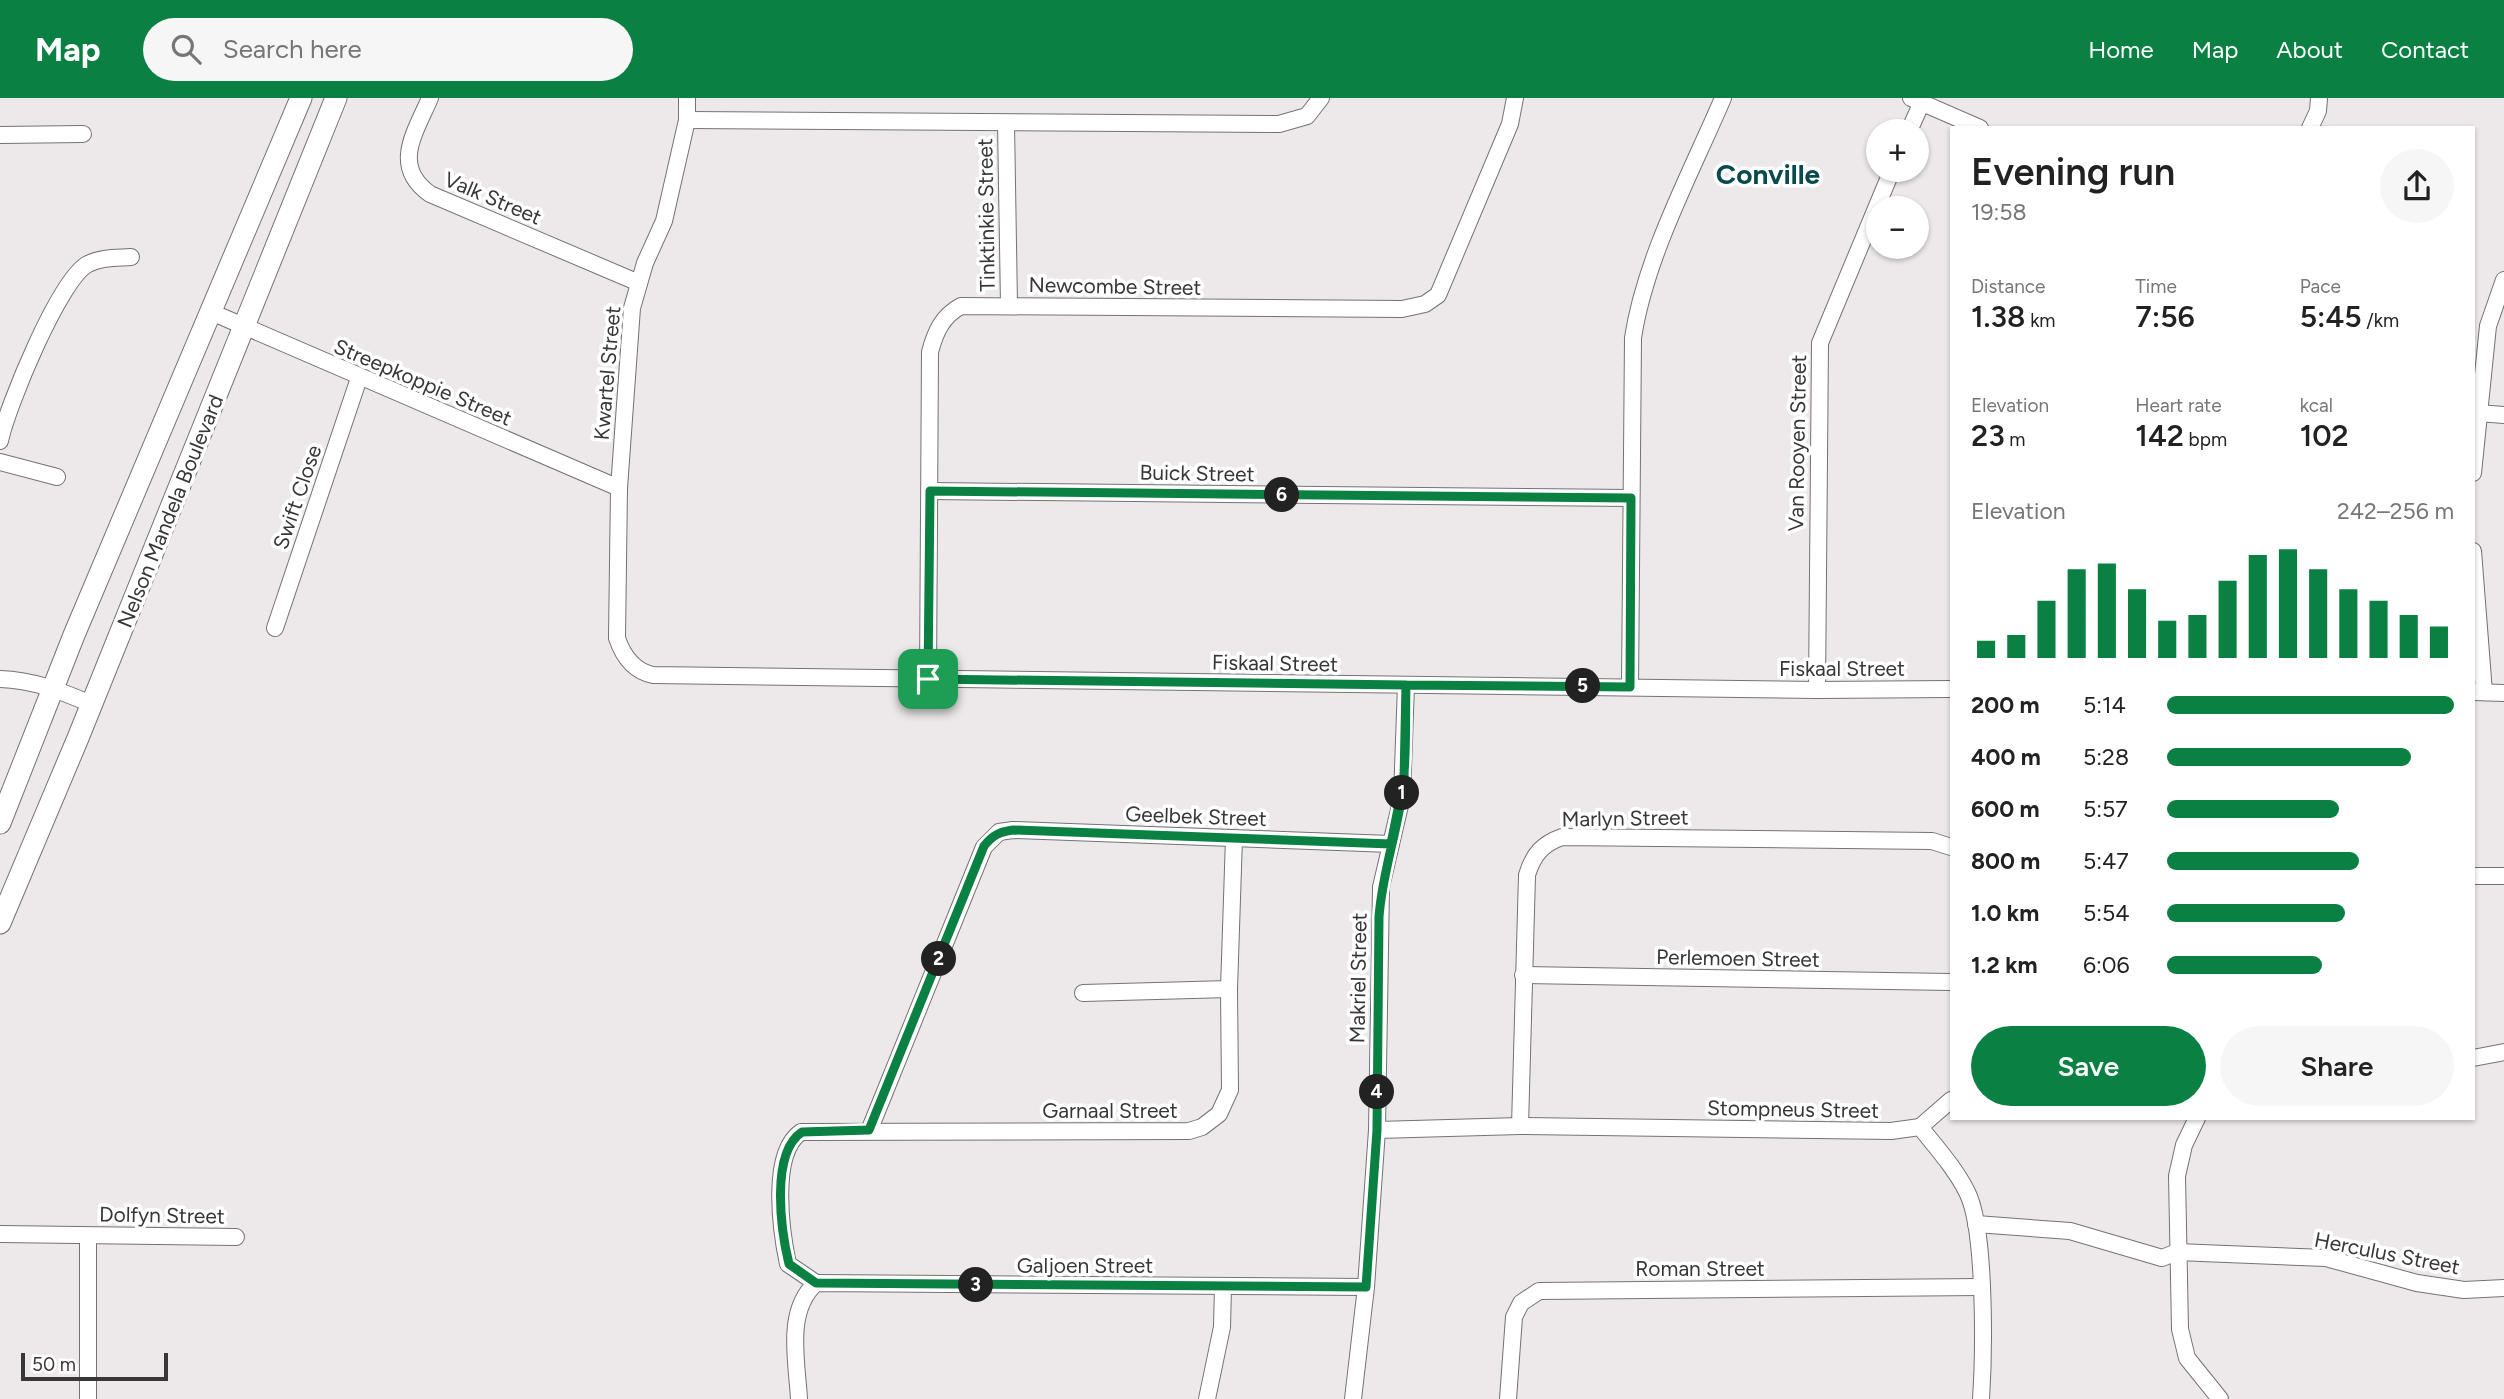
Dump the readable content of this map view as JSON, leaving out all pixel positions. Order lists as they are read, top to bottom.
{
  "streets": {
    "street": [
      "Valk Street",
      "Tinktinkie Street",
      "Newcombe Street",
      "Kwartel Street",
      "Streepkoppie Street",
      "Van Rooyen Street",
      "Buick Street",
      "Swift Close",
      "Nelson Mandela Boulevard",
      "Fiskaal Street",
      "Geelbek Street",
      "Marlyn Street",
      "Perlemoen Street",
      "Makriel Street",
      "Stompneus Street",
      "Garnaal Street",
      "Dolfyn Street",
      "Herculus Street",
      "Galjoen Street",
      "Roman Street"
    ]
  },
  "crossings": [
    ["Valk Street", "Kwartel Street"],
    ["Tinktinkie Street", "Newcombe Street"],
    ["Newcombe Street", "Buick Street"],
    ["Newcombe Street", "Fiskaal Street"],
    ["Kwartel Street", "Streepkoppie Street"],
    ["Kwartel Street", "Fiskaal Street"],
    ["Streepkoppie Street", "Swift Close"],
    ["Streepkoppie Street", "Nelson Mandela Boulevard"],
    ["Van Rooyen Street", "Fiskaal Street"],
    ["Fiskaal Street", "Makriel Street"],
    ["Geelbek Street", "Makriel Street"],
    ["Geelbek Street", "Garnaal Street"],
    ["Marlyn Street", "Perlemoen Street"],
    ["Marlyn Street", "Stompneus Street"],
    ["Makriel Street", "Stompneus Street"],
    ["Makriel Street", "Galjoen Street"],
    ["Garnaal Street", "Galjoen Street"]
  ],
  "districts": ["Conville"],
  "scale_bar": "50 m",
  "page": {
    "header": "Map",
    "search": "Search here",
    "nav": [
      "Home",
      "Map",
      "About",
      "Contact"
    ],
    "map_buttons": ["+", "−"],
    "heading": ["Evening run", "19:58"],
    "stats": [
      ["Distance", "1.38 km"],
      ["Time", "7:56"],
      ["Pace", "5:45 /km"],
      ["Elevation", "23 m"],
      ["Heart rate", "142 bpm"],
      ["kcal", "102"]
    ],
    "pins": [
      "6",
      "5",
      "1",
      "2",
      "4",
      "3"
    ],
    "chart": ["Elevation", "242–256 m"],
    "list": [
      {
        "name": "200 m",
        "note": "5:14"
      },
      {
        "name": "400 m",
        "note": "5:28"
      },
      {
        "name": "600 m",
        "note": "5:57"
      },
      {
        "name": "800 m",
        "note": "5:47"
      },
      {
        "name": "1.0 km",
        "note": "5:54"
      },
      {
        "name": "1.2 km",
        "note": "6:06"
      }
    ],
    "buttons": ["Save", "Share"],
    "scale": "50 m"
  }
}
